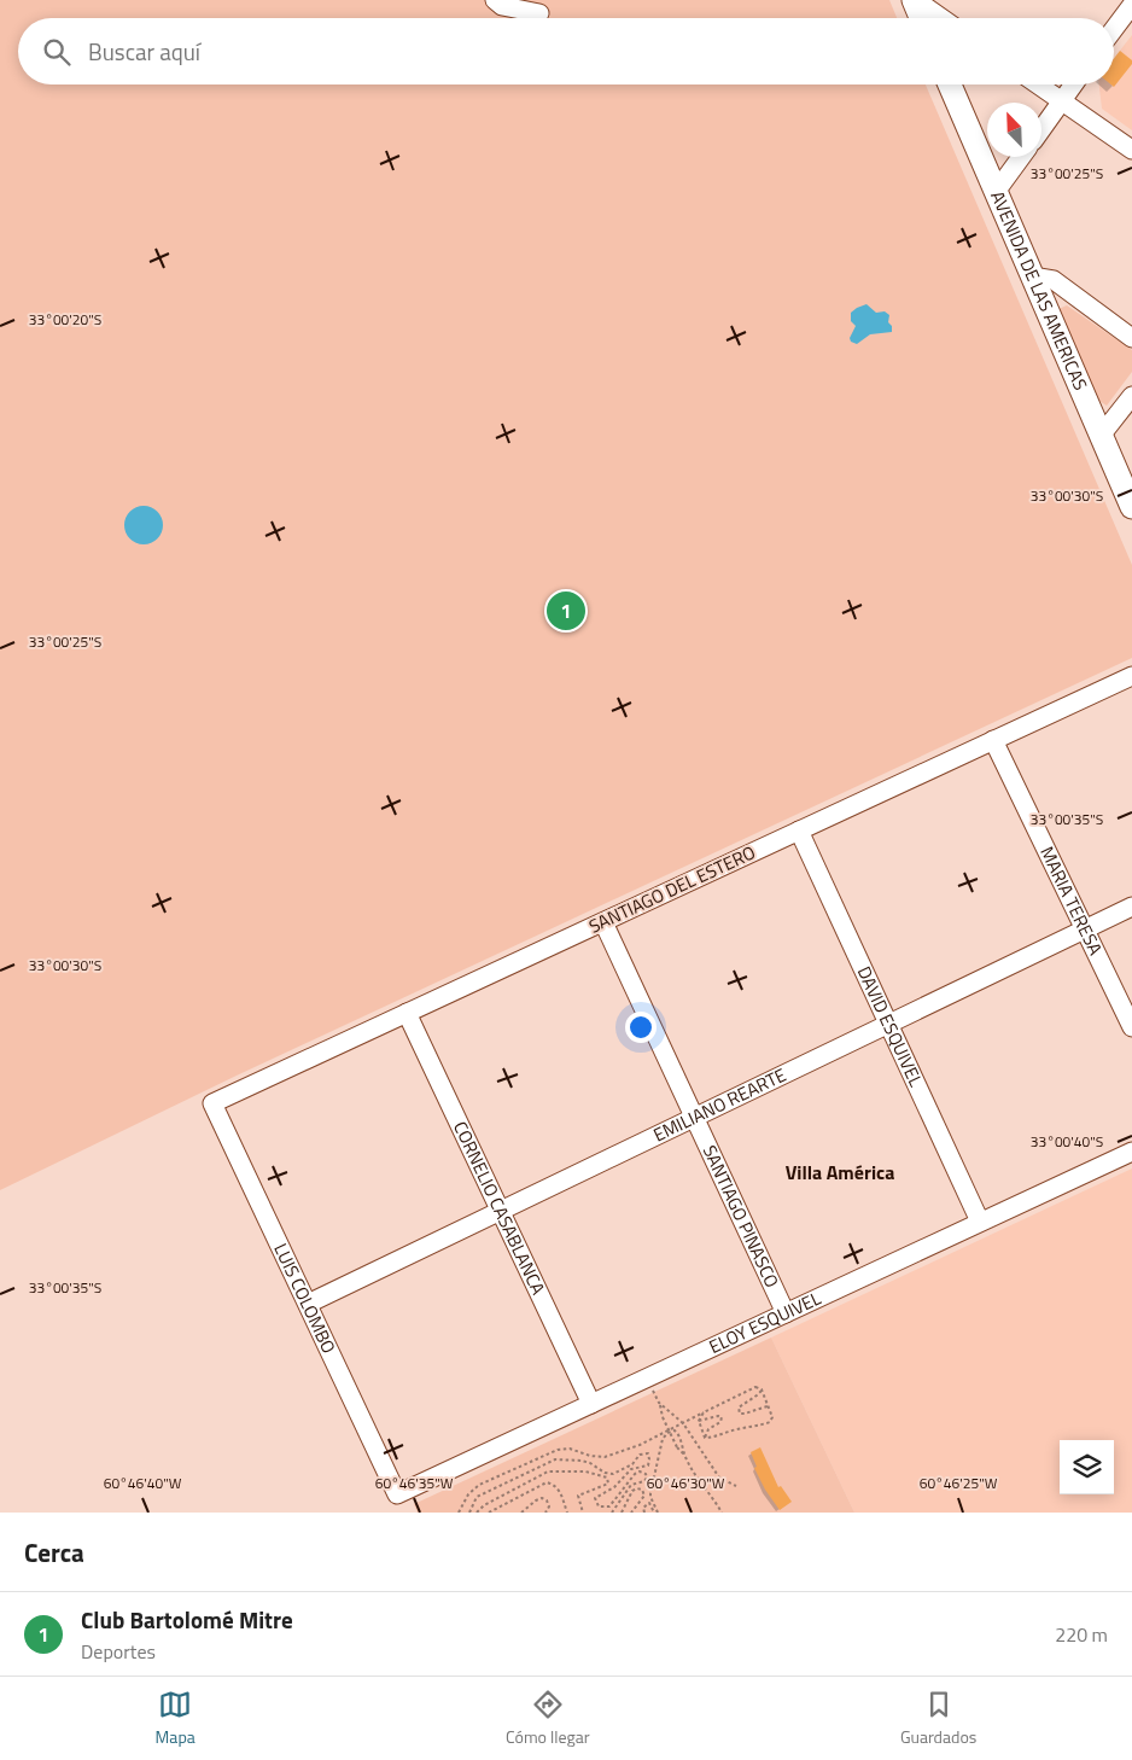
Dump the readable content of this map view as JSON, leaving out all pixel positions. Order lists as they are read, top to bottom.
{
  "streets": {
    "main road": ["AVENIDA DE LAS AMERICAS"],
    "street": [
      "SANTIAGO DEL ESTERO",
      "MARIA TERESA",
      "DAVID ESQUIVEL",
      "EMILIANO REARTE",
      "CORNELIO CASABLANCA",
      "SANTIAGO PINASCO",
      "LUIS COLOMBO",
      "ELOY ESQUIVEL"
    ]
  },
  "crossings": [
    ["SANTIAGO DEL ESTERO", "MARIA TERESA"],
    ["SANTIAGO DEL ESTERO", "DAVID ESQUIVEL"],
    ["SANTIAGO DEL ESTERO", "CORNELIO CASABLANCA"],
    ["SANTIAGO DEL ESTERO", "SANTIAGO PINASCO"],
    ["SANTIAGO DEL ESTERO", "LUIS COLOMBO"],
    ["MARIA TERESA", "EMILIANO REARTE"],
    ["DAVID ESQUIVEL", "EMILIANO REARTE"],
    ["DAVID ESQUIVEL", "ELOY ESQUIVEL"],
    ["EMILIANO REARTE", "CORNELIO CASABLANCA"],
    ["EMILIANO REARTE", "SANTIAGO PINASCO"],
    ["EMILIANO REARTE", "LUIS COLOMBO"],
    ["CORNELIO CASABLANCA", "ELOY ESQUIVEL"],
    ["SANTIAGO PINASCO", "ELOY ESQUIVEL"],
    ["LUIS COLOMBO", "ELOY ESQUIVEL"]
  ],
  "districts": ["Villa América"],
  "north": "top left",
  "page": {
    "search": "Buscar aquí",
    "pins": "1",
    "heading": "Cerca",
    "list": [
      {
        "mark": "1",
        "name": "Club Bartolomé Mitre",
        "note": "Deportes",
        "value": "220 m"
      }
    ],
    "nav": ["Mapa", "Cómo llegar", "Guardados"]
  },
  "coordinates": [
    "33°00'25\"S",
    "33°00'20\"S",
    "33°00'30\"S",
    "33°00'35\"S",
    "33°00'40\"S",
    "60°46'40\"W",
    "60°46'35\"W",
    "60°46'30\"W",
    "60°46'25\"W"
  ]
}
